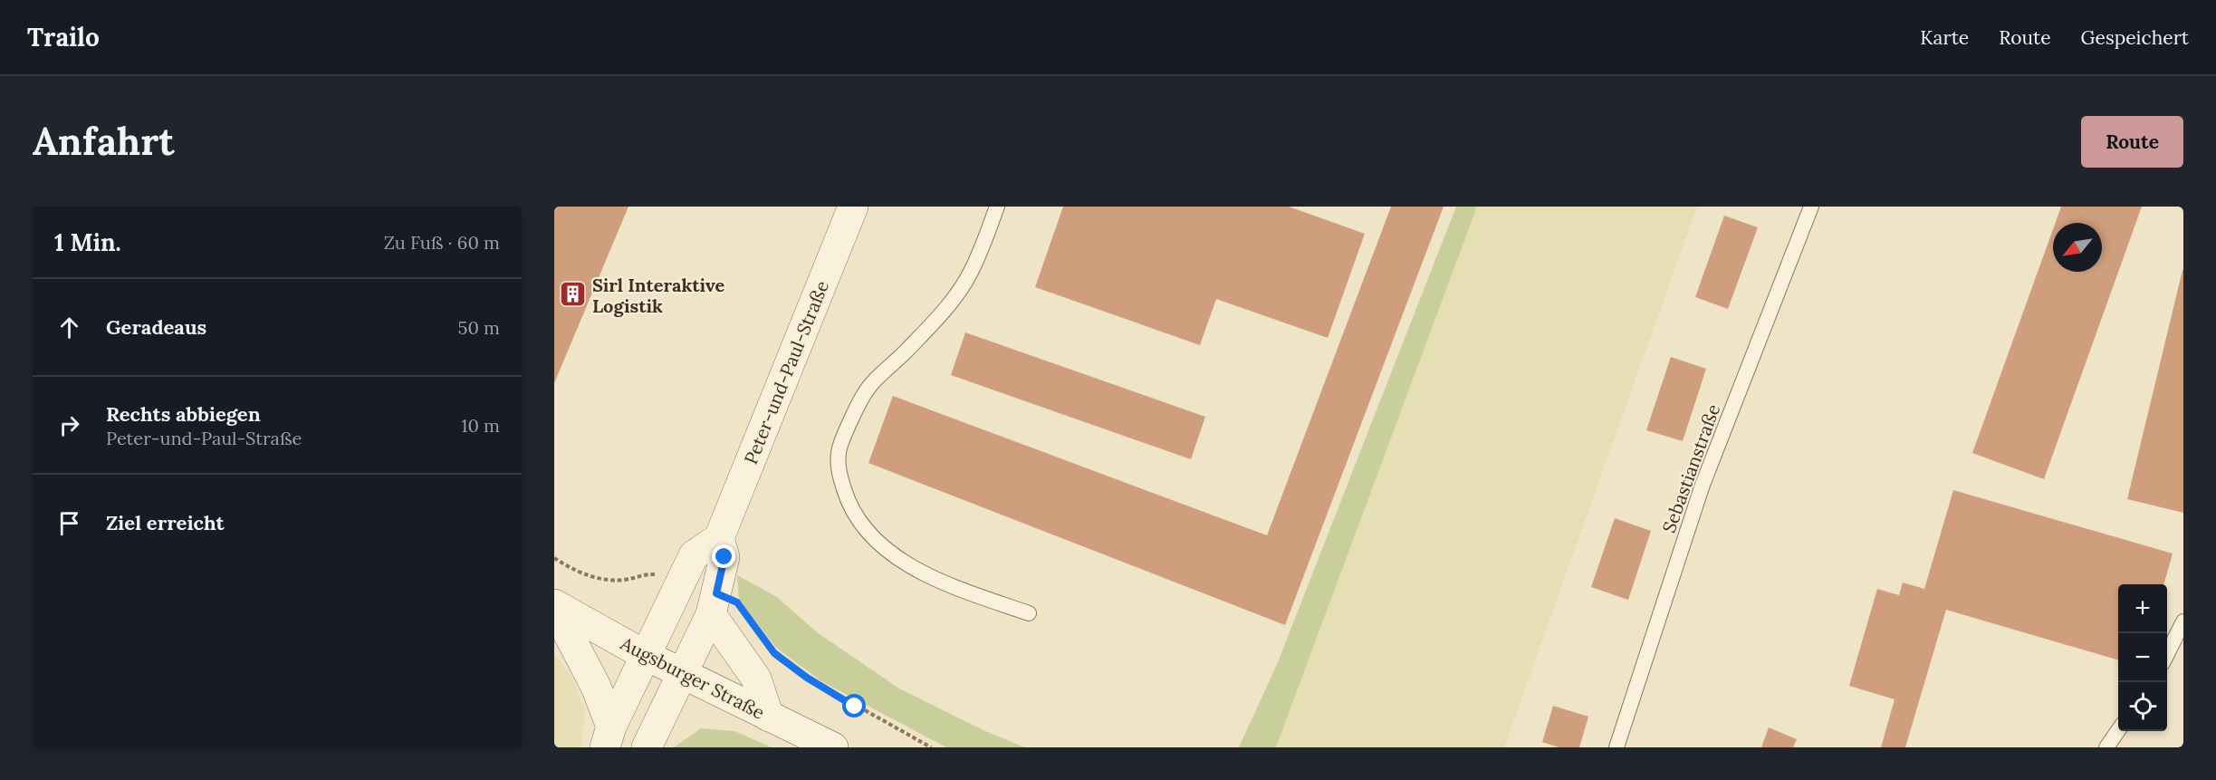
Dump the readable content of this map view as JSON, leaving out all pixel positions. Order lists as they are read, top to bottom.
{
  "streets": {
    "street": ["Peter-und-Paul-Straße", "Augsburger Straße"],
    "lane": ["Sebastianstraße"]
  },
  "crossings": [
    ["Peter-und-Paul-Straße", "Augsburger Straße"]
  ],
  "places": {
    "building": ["Sirl Interaktive Logistik"]
  },
  "north": "bottom left",
  "page": {
    "header": "Trailo",
    "nav": ["Karte", "Route", "Gespeichert"],
    "buttons": "Route",
    "title": "Anfahrt",
    "heading": ["1 Min.", "Zu Fuß · 60 m"],
    "list": [
      ["Geradeaus", "50 m"],
      ["Rechts abbiegen", "Peter-und-Paul-Straße", "10 m"],
      "Ziel erreicht"
    ],
    "map_buttons": ["+", "−"]
  }
}
